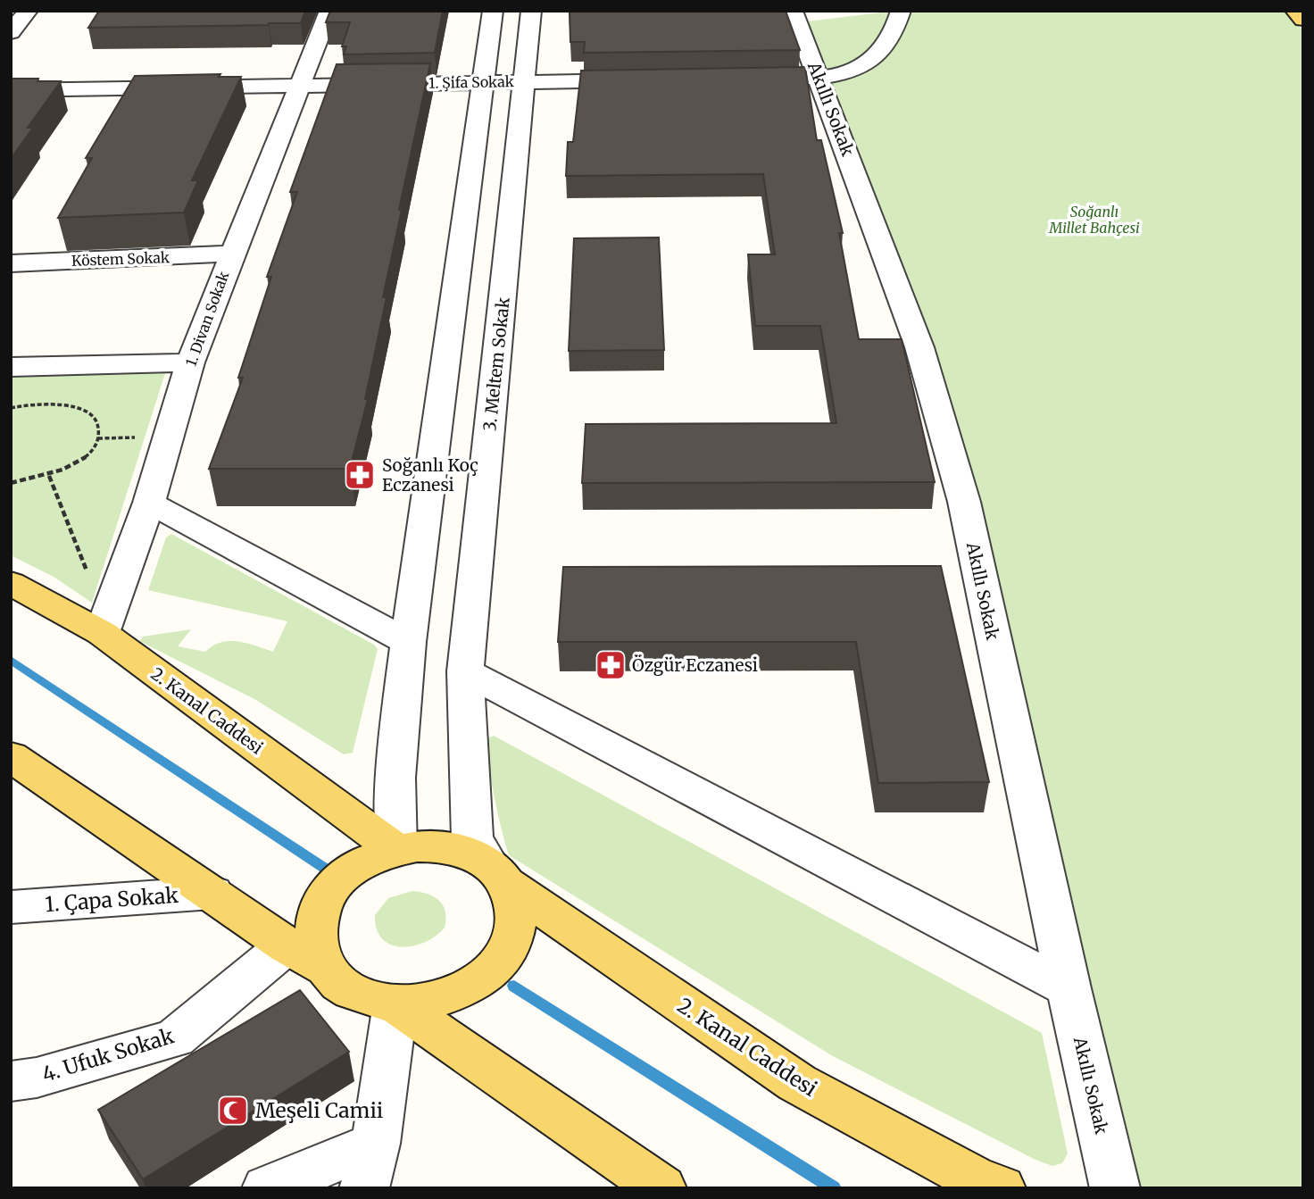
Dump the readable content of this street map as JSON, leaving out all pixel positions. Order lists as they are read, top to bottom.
{
  "streets": {
    "main road": ["2. Kanal Caddesi"],
    "street": [
      "1. Şifa Sokak",
      "Akıllı Sokak",
      "Köstem Sokak",
      "1. Divan Sokak",
      "3. Meltem Sokak",
      "1. Çapa Sokak",
      "4. Ufuk Sokak"
    ]
  },
  "crossings": [
    ["1. Şifa Sokak", "1. Divan Sokak"],
    ["1. Şifa Sokak", "3. Meltem Sokak"],
    ["Köstem Sokak", "1. Divan Sokak"],
    ["1. Divan Sokak", "2. Kanal Caddesi"],
    ["3. Meltem Sokak", "2. Kanal Caddesi"]
  ],
  "parks": ["Soğanlı Millet Bahçesi"],
  "places": {
    "pharmacy": ["Soğanlı Koç Eczanesi", "Özgür Eczanesi"],
    "mosque": ["Meşeli Camii"]
  }
}
